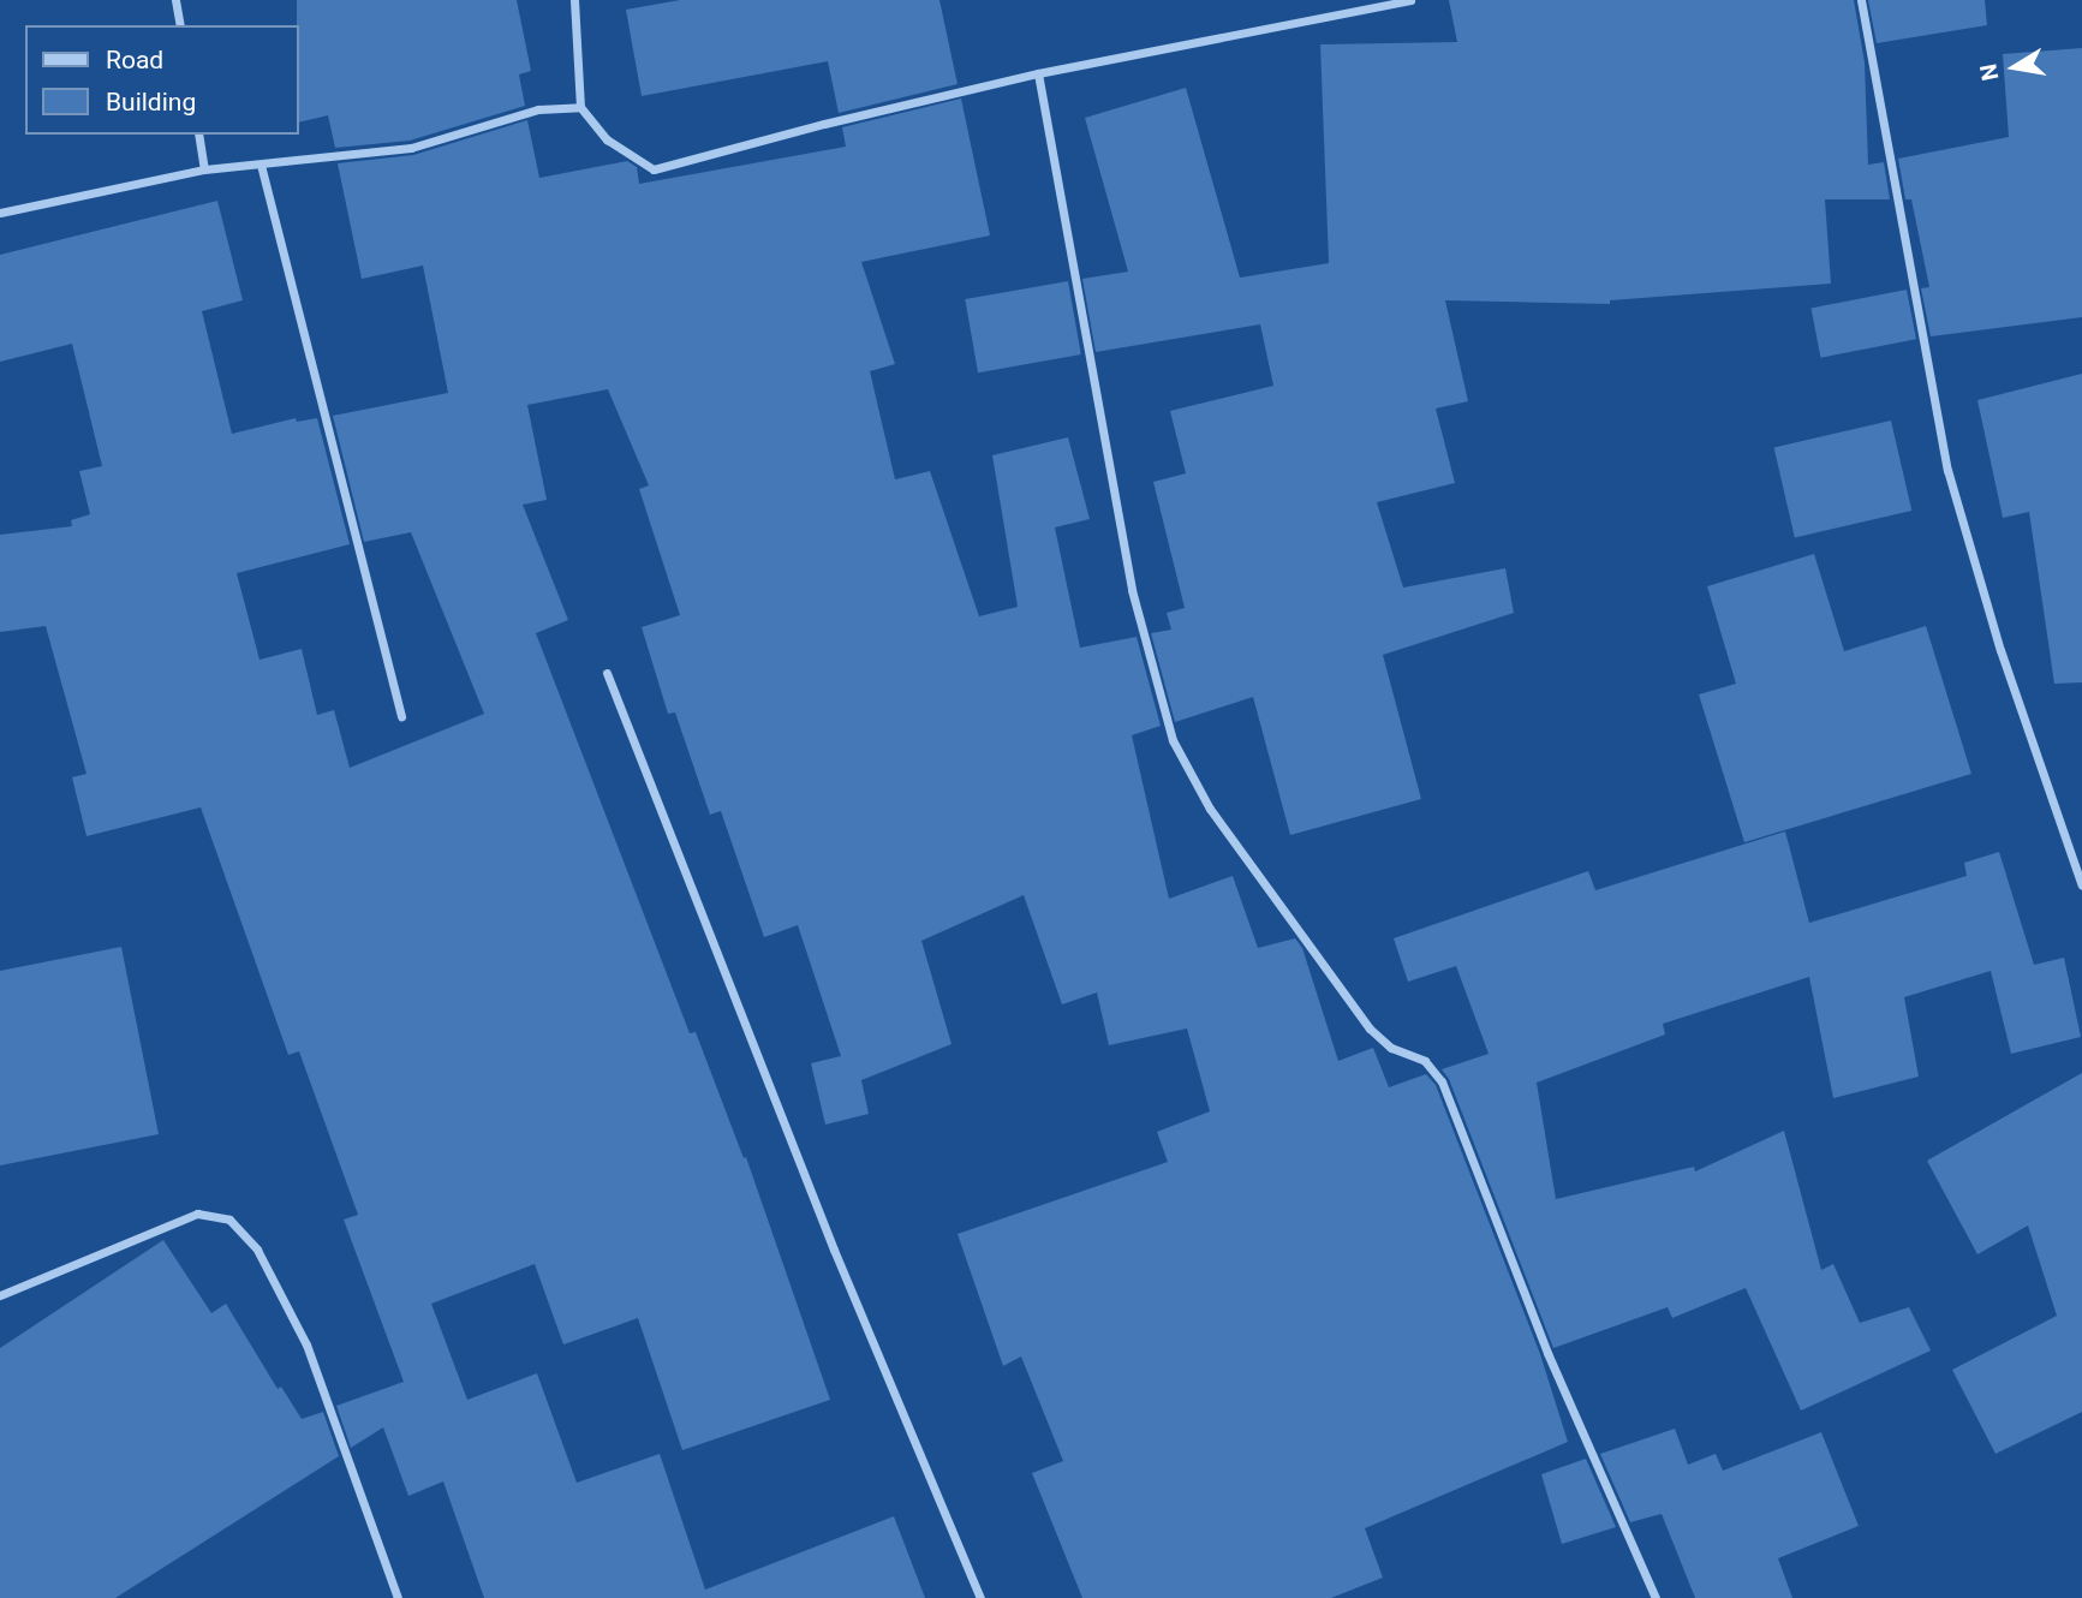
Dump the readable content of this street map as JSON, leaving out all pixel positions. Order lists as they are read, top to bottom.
{
  "legend": ["Road", "Building"],
  "north": "left"
}
